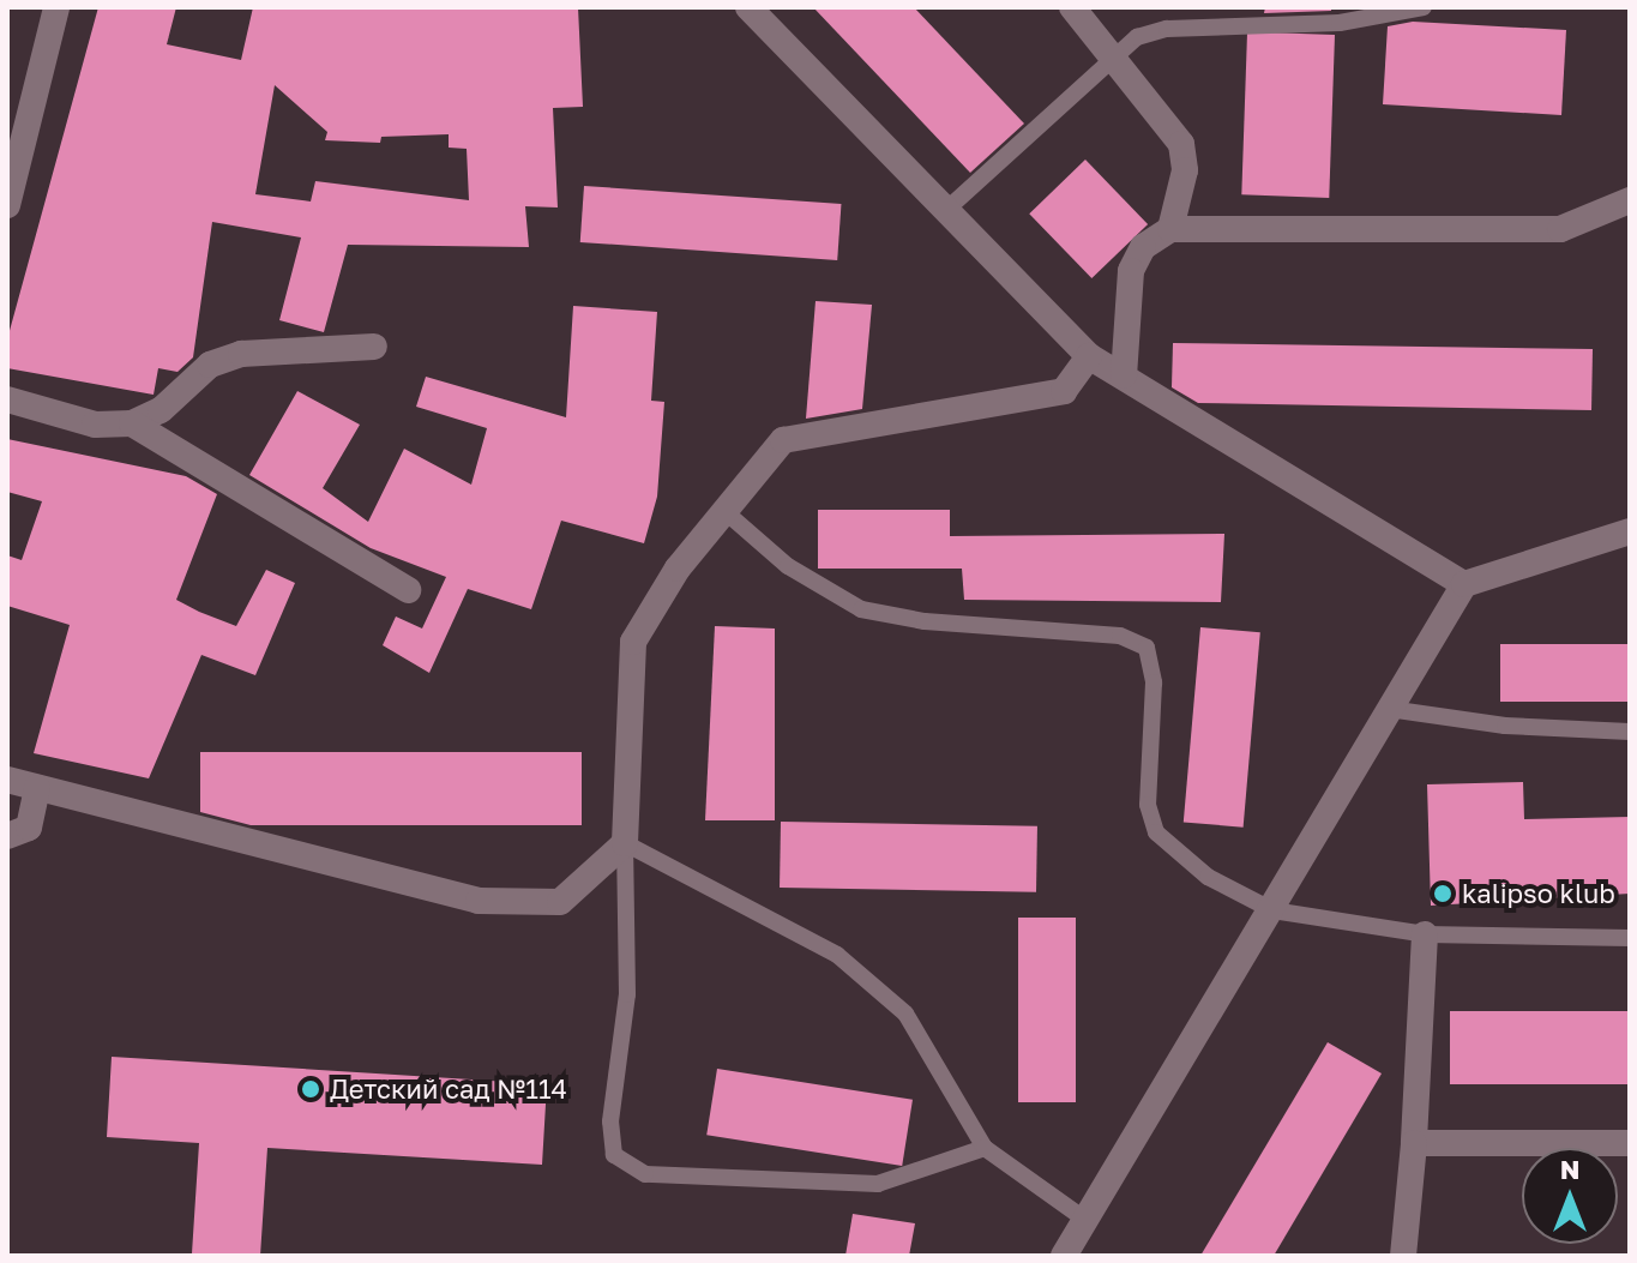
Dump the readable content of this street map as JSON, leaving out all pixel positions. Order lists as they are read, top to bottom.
{
  "places": ["kalipso klub", "Детский сад №114"],
  "north": "top"
}
